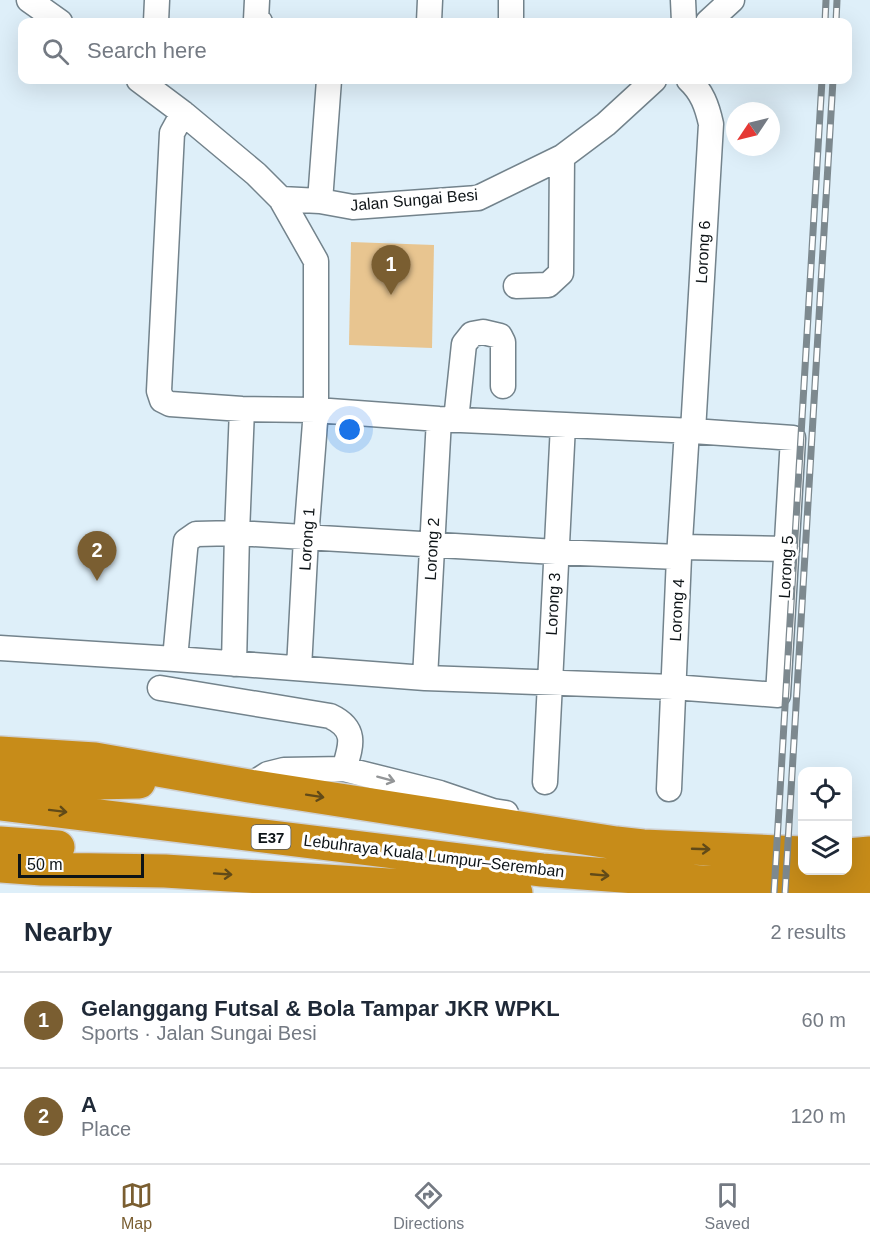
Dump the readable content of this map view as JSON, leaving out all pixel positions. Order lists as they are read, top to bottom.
{
  "streets": {
    "highway": ["E37", "Lebuhraya Kuala Lumpur–Seremban"],
    "street": [
      "Jalan Sungai Besi",
      "Lorong 6",
      "Lorong 1",
      "Lorong 2",
      "Lorong 5",
      "Lorong 3",
      "Lorong 4"
    ]
  },
  "crossings": [
    ["Lorong 6", "Lorong 5"],
    ["Lorong 6", "Lorong 4"],
    ["Lorong 5", "Lorong 4"]
  ],
  "scale_bar": "50 m",
  "north": "bottom left",
  "page": {
    "search": "Search here",
    "pins": ["1", "2"],
    "scale": "50 m",
    "heading": ["Nearby", "2 results"],
    "list": [
      {
        "mark": "1",
        "name": "Gelanggang Futsal & Bola Tampar JKR WPKL",
        "note": "Sports · Jalan Sungai Besi",
        "value": "60 m"
      },
      {
        "mark": "2",
        "name": "A",
        "note": "Place",
        "value": "120 m"
      }
    ],
    "nav": ["Map", "Directions", "Saved"]
  }
}
